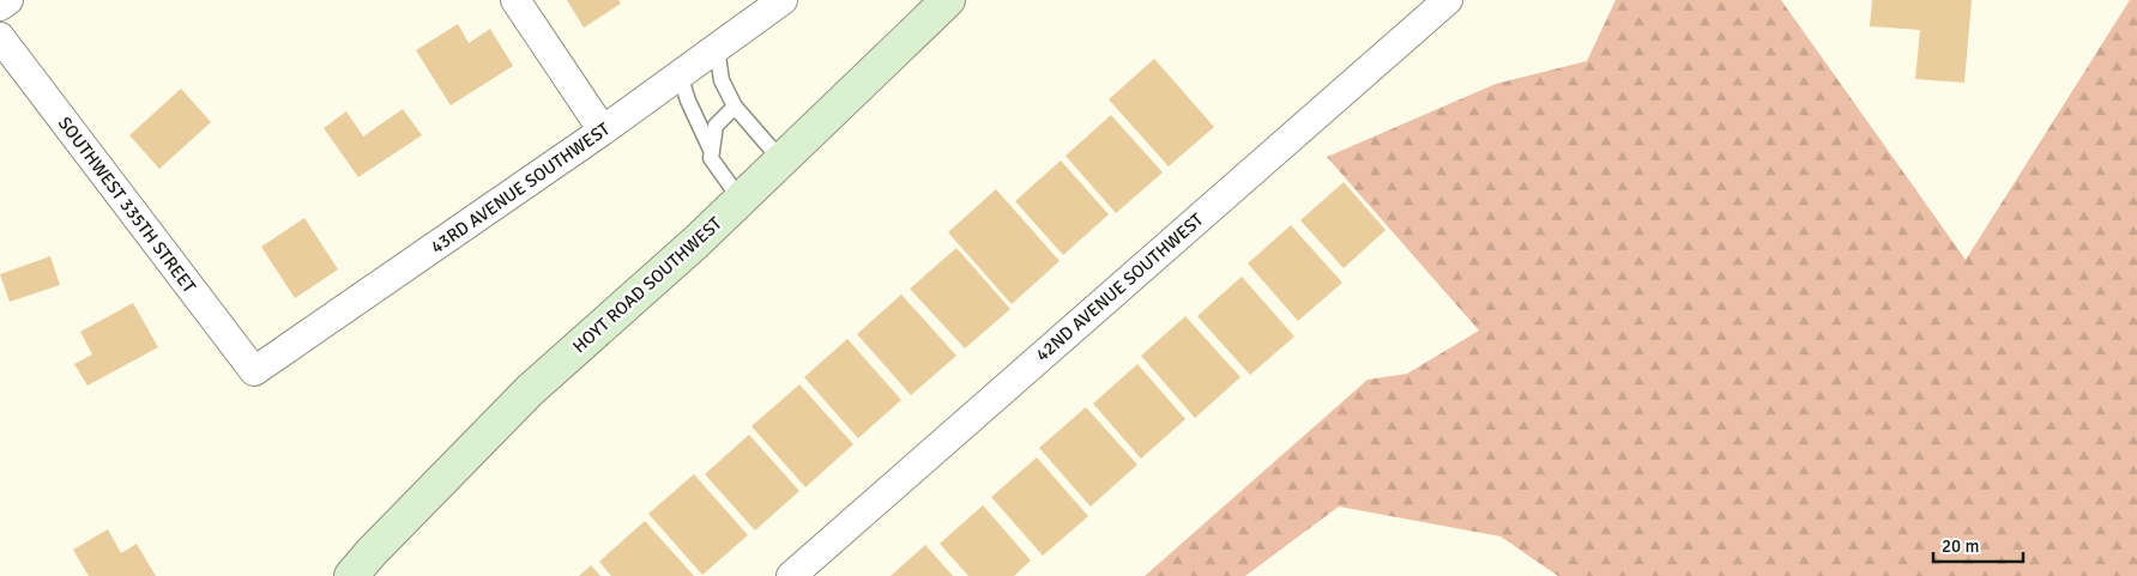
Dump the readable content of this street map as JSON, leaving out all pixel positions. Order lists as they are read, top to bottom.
{
  "streets": {
    "main road": ["HOYT ROAD SOUTHWEST"],
    "street": ["43RD AVENUE SOUTHWEST", "SOUTHWEST 335TH STREET", "42ND AVENUE SOUTHWEST"]
  },
  "crossings": [
    ["43RD AVENUE SOUTHWEST", "SOUTHWEST 335TH STREET"]
  ],
  "scale_bar": "20 m"
}
